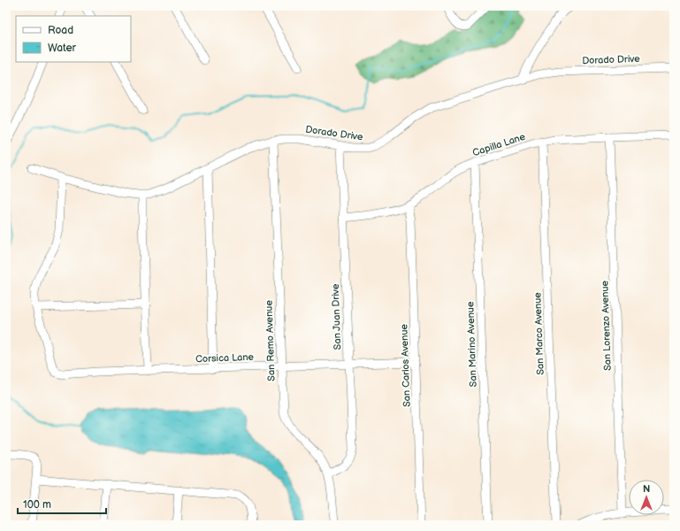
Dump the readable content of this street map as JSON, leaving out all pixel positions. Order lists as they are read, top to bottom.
{
  "streets": {
    "street": [
      "Dorado Drive",
      "Capilla Lane",
      "San Juan Drive",
      "San Lorenzo Avenue",
      "San Marco Avenue",
      "San Remo Avenue",
      "San Marino Avenue",
      "Corsica Lane",
      "San Carlos Avenue"
    ]
  },
  "crossings": [
    ["Dorado Drive", "San Juan Drive"],
    ["Dorado Drive", "San Remo Avenue"],
    ["Capilla Lane", "San Juan Drive"],
    ["Capilla Lane", "San Lorenzo Avenue"],
    ["Capilla Lane", "San Marco Avenue"],
    ["Capilla Lane", "San Marino Avenue"],
    ["Capilla Lane", "San Carlos Avenue"],
    ["San Juan Drive", "San Remo Avenue"],
    ["San Juan Drive", "Corsica Lane"],
    ["San Remo Avenue", "Corsica Lane"],
    ["Corsica Lane", "San Carlos Avenue"]
  ],
  "legend": ["Road", "Water"],
  "scale_bar": "100 m",
  "north": "top"
}
